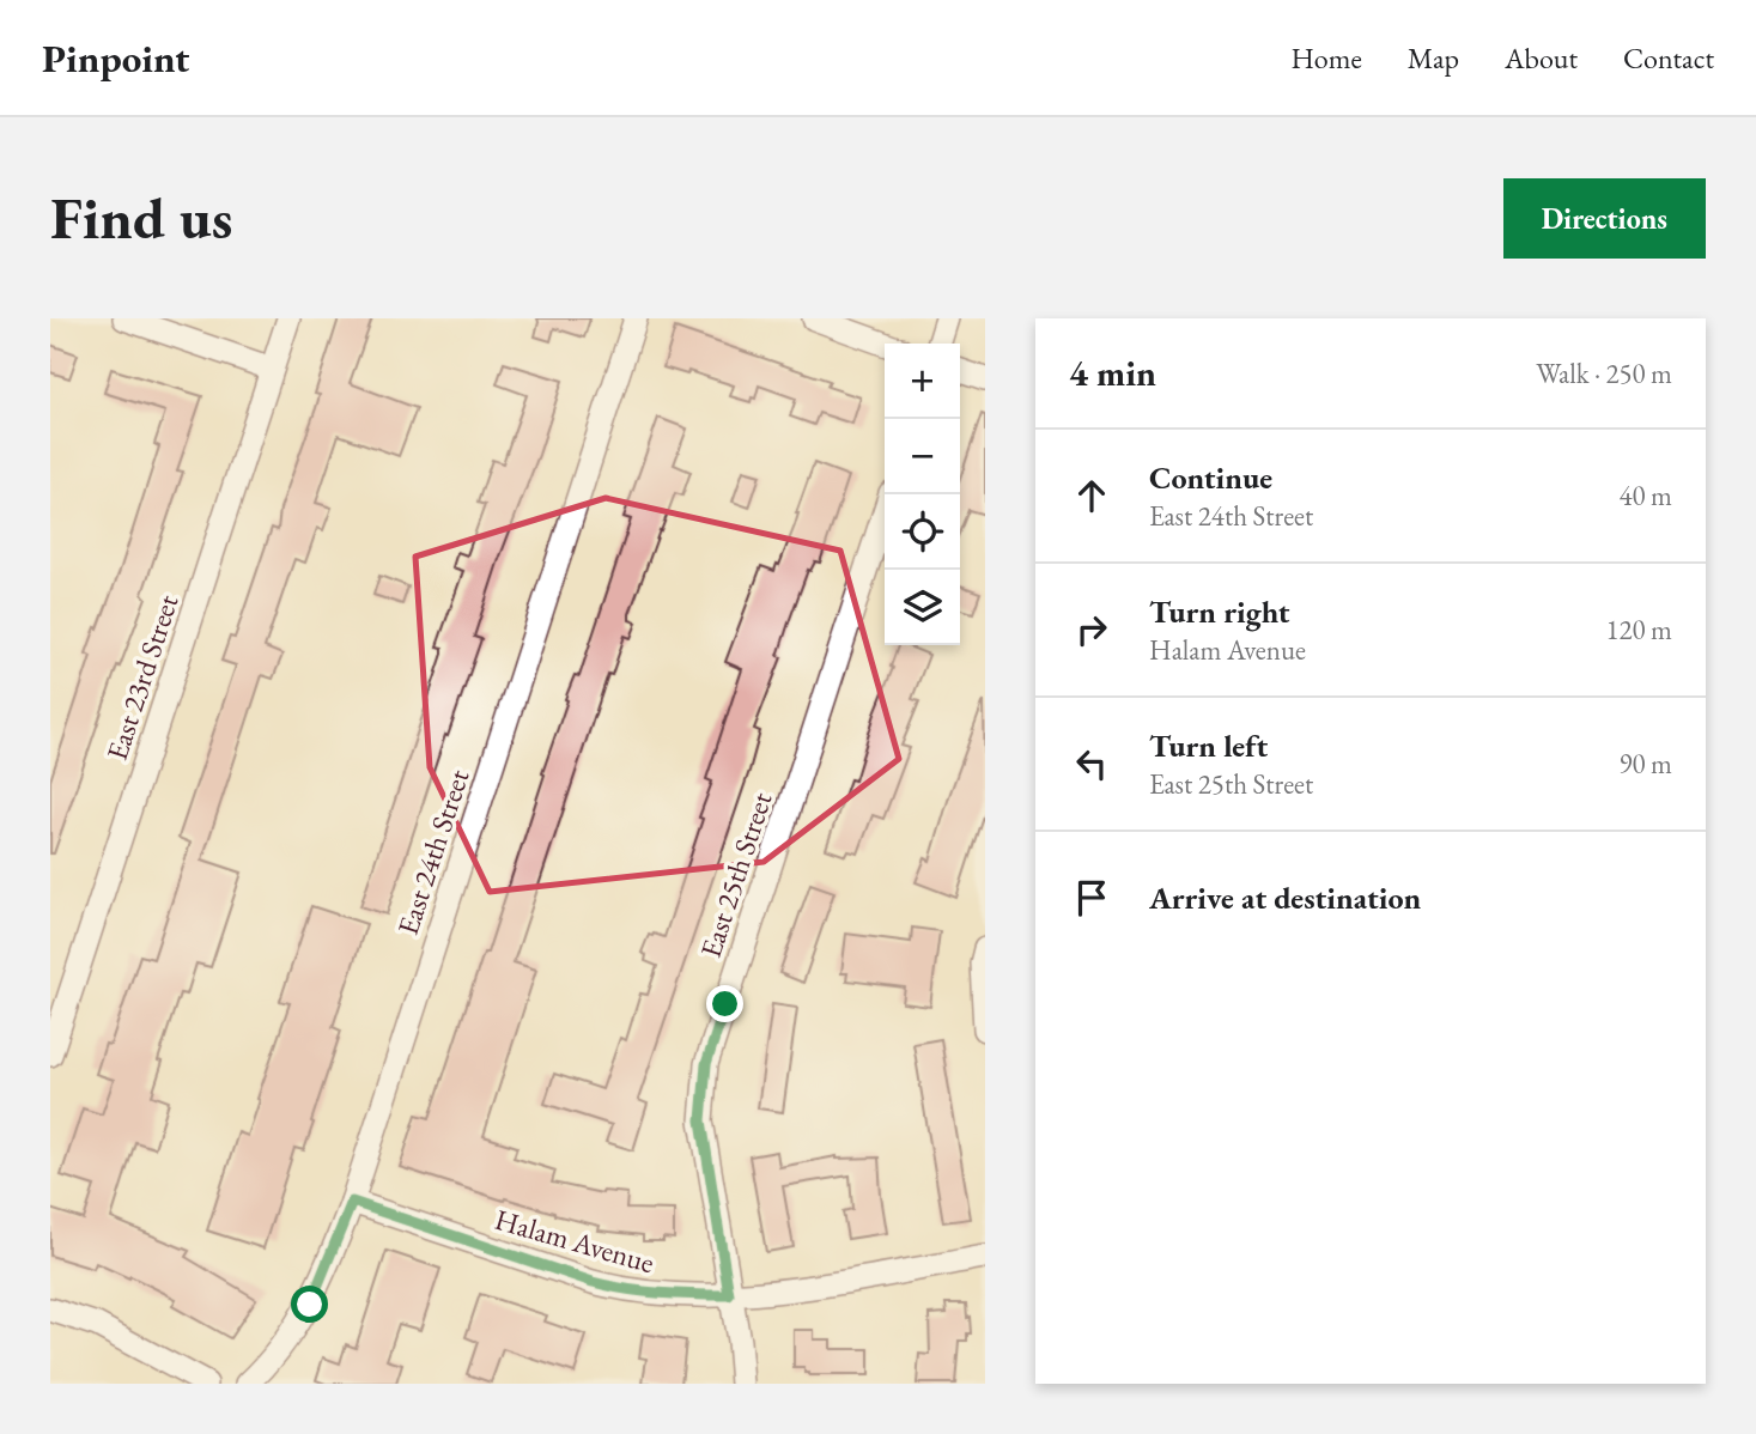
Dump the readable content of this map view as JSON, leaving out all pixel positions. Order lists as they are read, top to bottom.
{
  "streets": {
    "street": [
      "East 23rd Street",
      "East 24th Street",
      "East 25th Street",
      "Halam Avenue"
    ]
  },
  "crossings": [
    ["East 24th Street", "Halam Avenue"],
    ["East 25th Street", "Halam Avenue"]
  ],
  "page": {
    "header": "Pinpoint",
    "nav": [
      "Home",
      "Map",
      "About",
      "Contact"
    ],
    "buttons": "Directions",
    "title": "Find us",
    "heading": ["4 min", "Walk · 250 m"],
    "map_buttons": ["+", "−"],
    "list": [
      ["Continue", "East 24th Street", "40 m"],
      ["Turn right", "Halam Avenue", "120 m"],
      ["Turn left", "East 25th Street", "90 m"],
      "Arrive at destination"
    ]
  }
}
